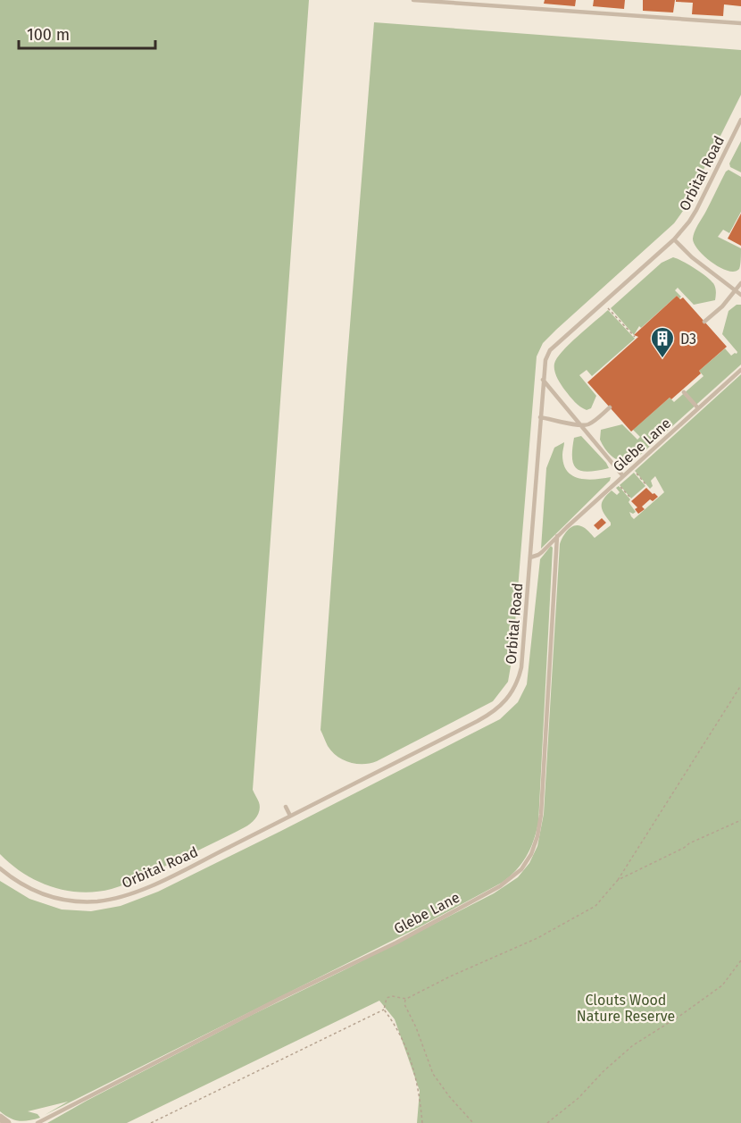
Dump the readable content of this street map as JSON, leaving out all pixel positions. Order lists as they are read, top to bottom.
{
  "streets": {
    "lane": ["Orbital Road", "Glebe Lane"]
  },
  "crossings": [
    ["Orbital Road", "Glebe Lane"]
  ],
  "parks": ["Clouts Wood Nature Reserve"],
  "places": {
    "building": ["D3"]
  },
  "scale_bar": "100 m"
}
